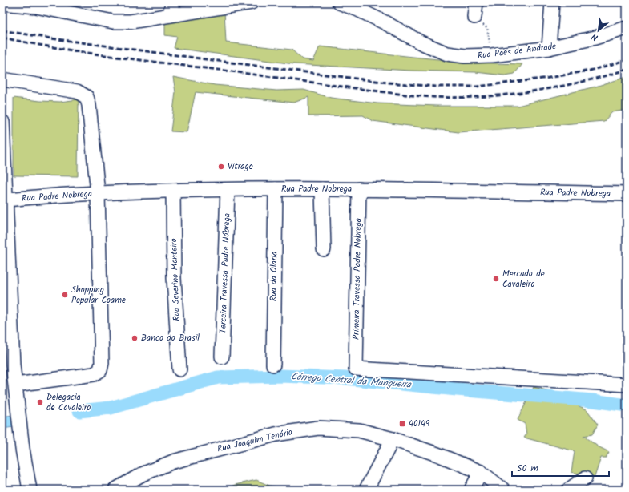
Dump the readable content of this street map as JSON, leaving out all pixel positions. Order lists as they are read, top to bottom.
{
  "streets": {
    "street": [
      "Rua Paes de Andrade",
      "Rua Padre Nobrega",
      "Terceira Travessa Padre Nóbrega",
      "Rua da Olaria",
      "Primeira Travessa Padre Nobrega",
      "Rua Severino Monteiro",
      "Rua Joaquim Tenório"
    ]
  },
  "crossings": [
    ["Rua Padre Nobrega", "Terceira Travessa Padre Nóbrega"],
    ["Rua Padre Nobrega", "Rua da Olaria"],
    ["Rua Padre Nobrega", "Primeira Travessa Padre Nobrega"],
    ["Rua Padre Nobrega", "Rua Severino Monteiro"]
  ],
  "water": ["Córrego Central da Mangueira"],
  "places": {
    "other": [
      "Vitrage",
      "Mercado de Cavaleiro",
      "Shopping Popular Coame",
      "Banco do Brasil",
      "Delegacia de Cavaleiro"
    ],
    "transit": ["40149"]
  },
  "scale_bar": "50 m",
  "north": "bottom left"
}
